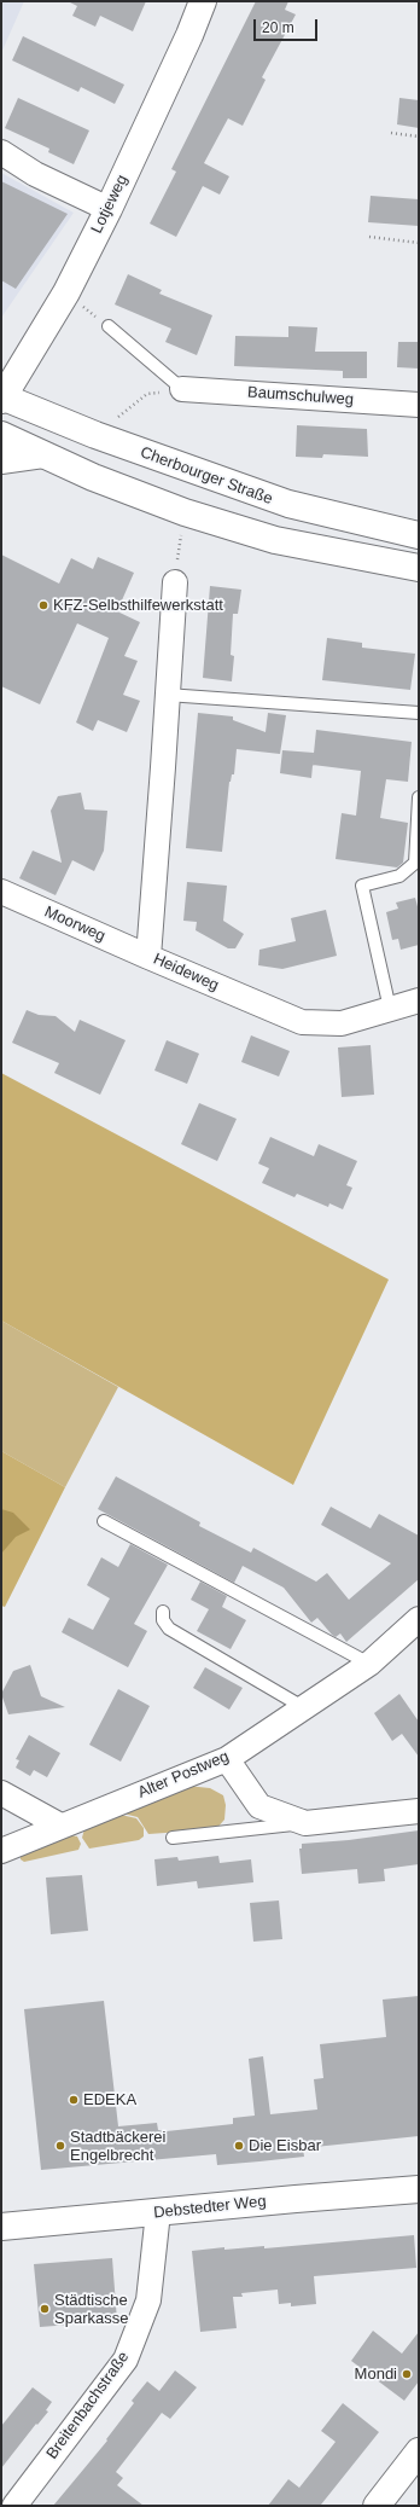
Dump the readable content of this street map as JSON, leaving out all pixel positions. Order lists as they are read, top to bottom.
{
  "streets": {
    "main road": ["Lotjeweg", "Cherbourger Straße", "Debstedter Weg"],
    "street": [
      "Baumschulweg",
      "Moorweg",
      "Heideweg",
      "Alter Postweg",
      "Breitenbachstraße"
    ]
  },
  "crossings": [
    ["Lotjeweg", "Cherbourger Straße"],
    ["Moorweg", "Heideweg"],
    ["Debstedter Weg", "Breitenbachstraße"]
  ],
  "places": [
    "KFZ-Selbsthilfewerkstatt",
    "EDEKA",
    "Stadtbäckerei Engelbrecht",
    "Die Eisbar",
    "Städtische Sparkasse",
    "Mondi"
  ],
  "scale_bar": "20 m"
}
